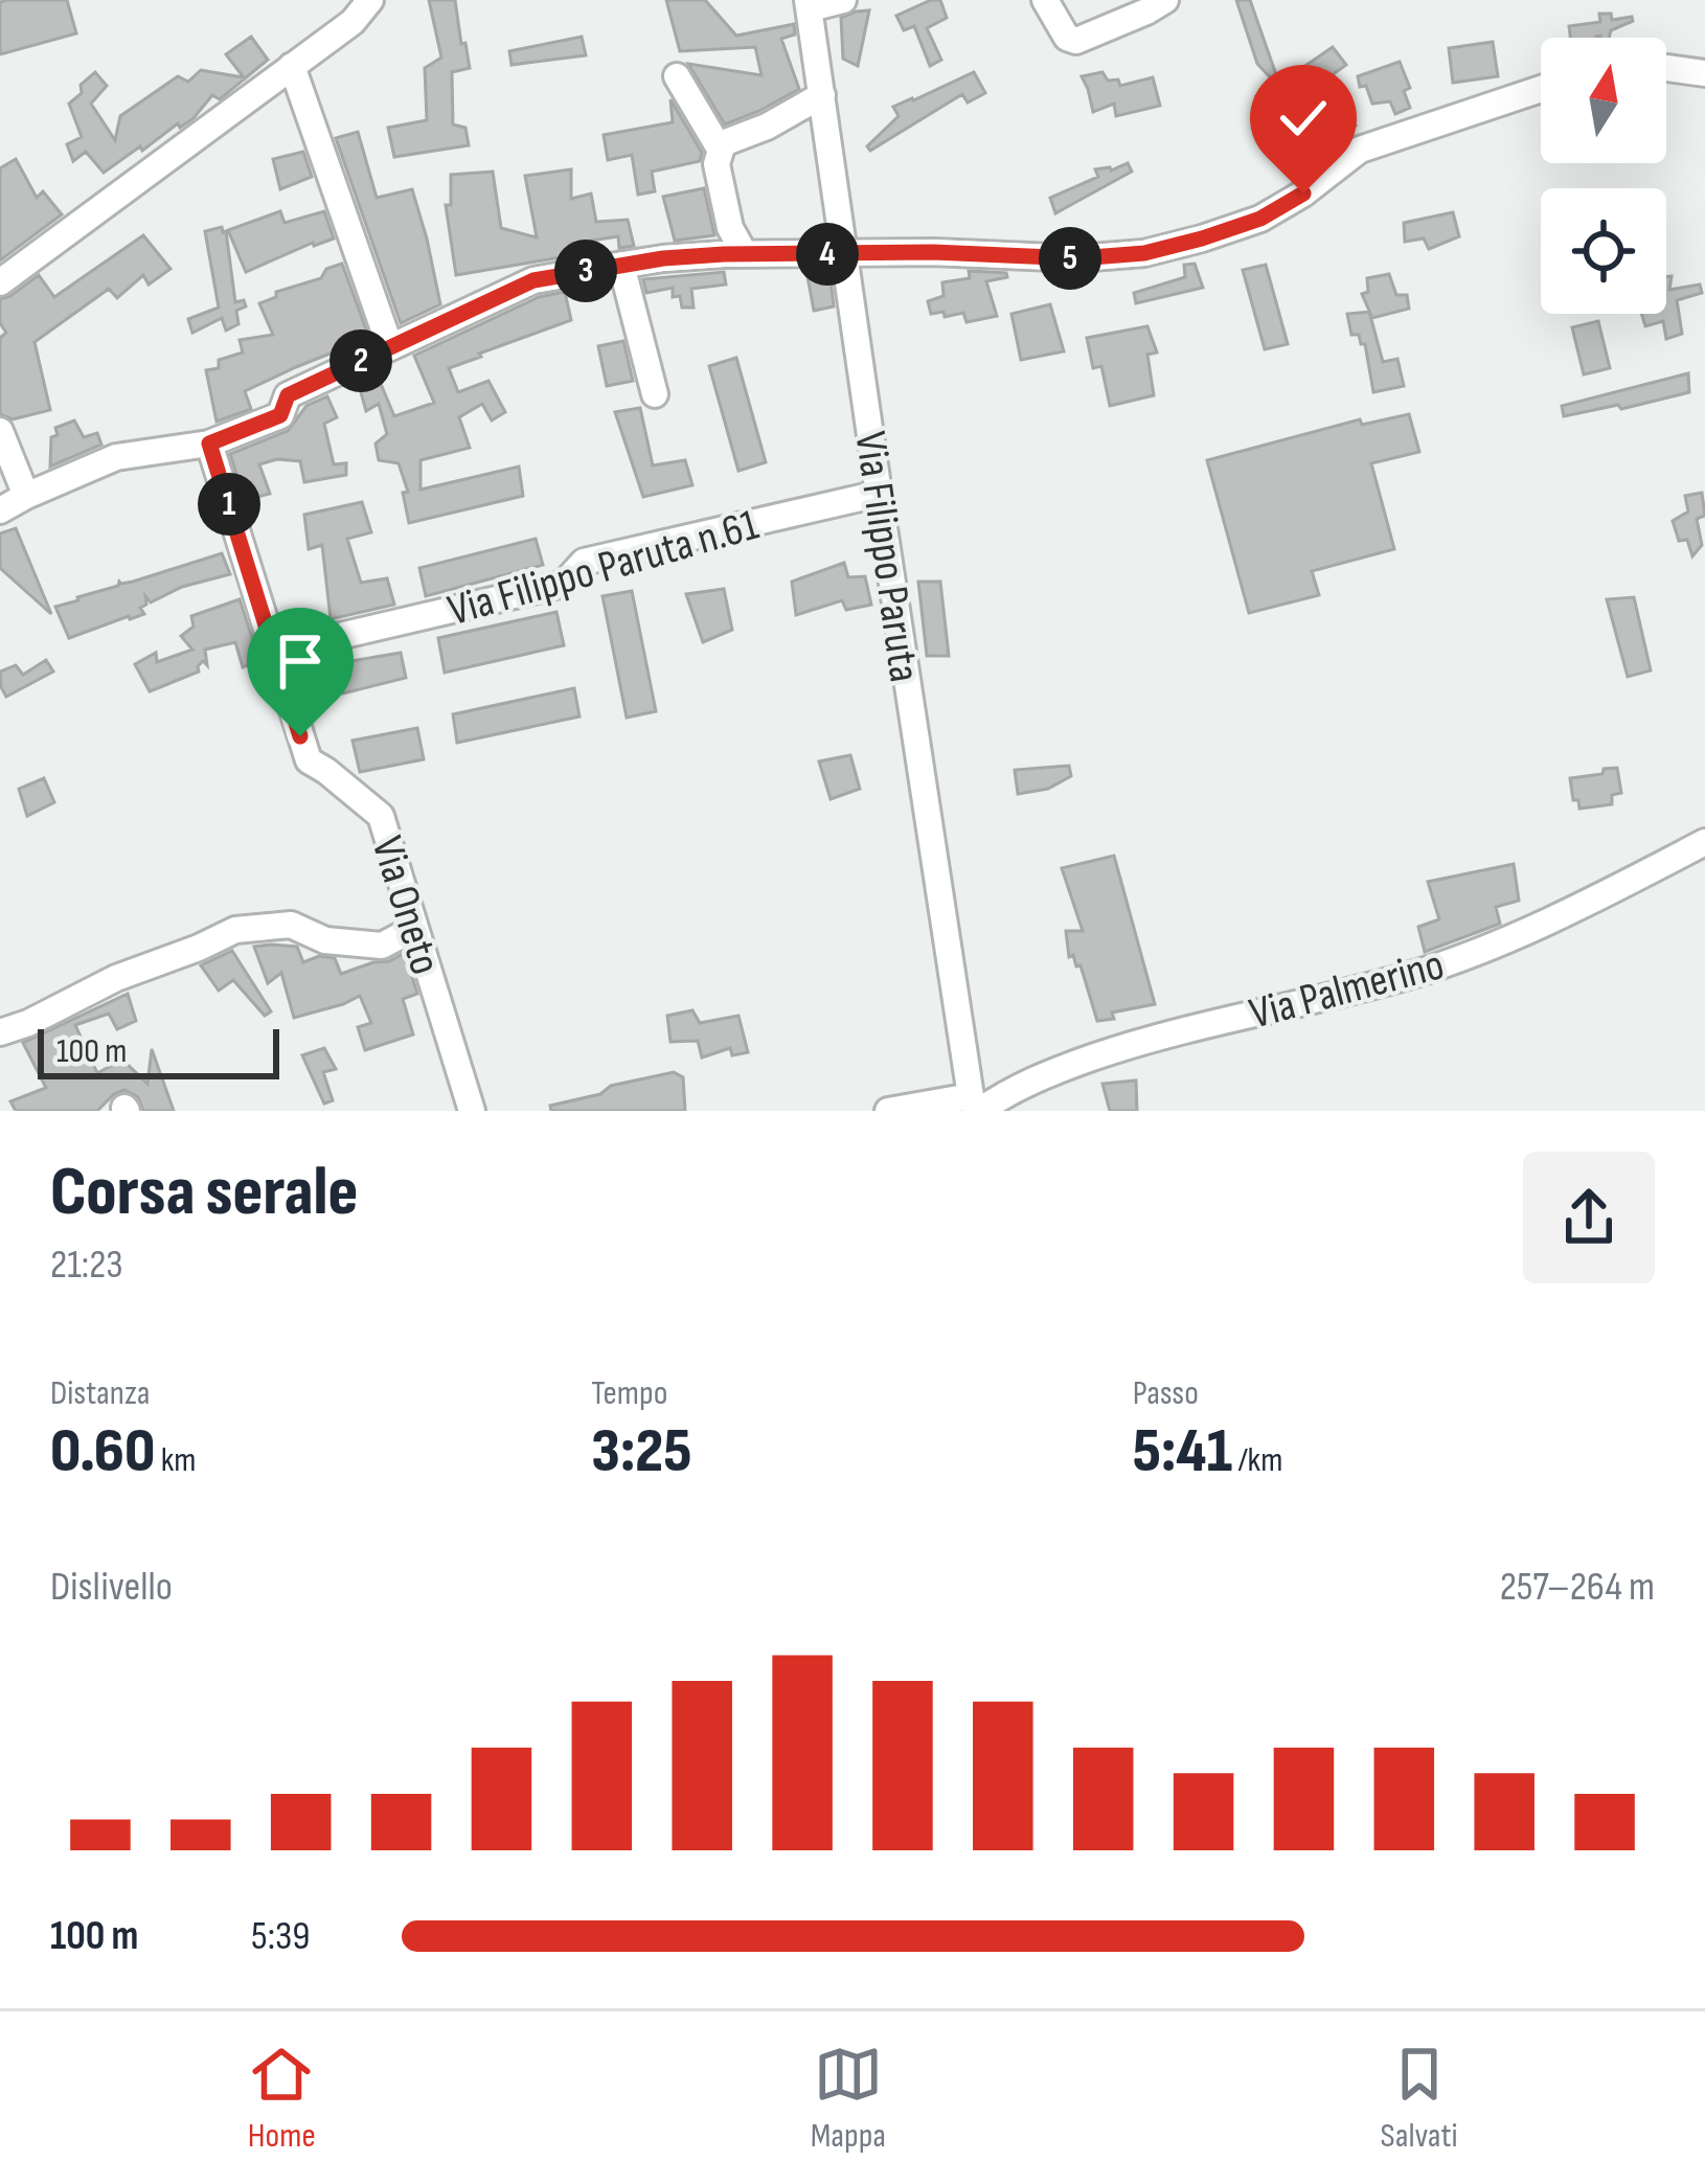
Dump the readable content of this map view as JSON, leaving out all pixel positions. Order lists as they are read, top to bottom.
{
  "streets": {
    "street": [
      "Via Filippo Paruta",
      "Via Filippo Paruta n.61",
      "Via Oneto",
      "Via Palmerino"
    ]
  },
  "crossings": [
    ["Via Filippo Paruta", "Via Filippo Paruta n.61"],
    ["Via Filippo Paruta", "Via Palmerino"]
  ],
  "scale_bar": "100 m",
  "north": "top",
  "page": {
    "pins": [
      "4",
      "5",
      "3",
      "2",
      "1"
    ],
    "scale": "100 m",
    "heading": ["Corsa serale", "21:23"],
    "stats": [
      ["Distanza", "0.60 km"],
      ["Tempo", "3:25"],
      ["Passo", "5:41 /km"]
    ],
    "chart": ["Dislivello", "257–264 m"],
    "list": [
      {
        "name": "100 m",
        "note": "5:39"
      }
    ],
    "tabs": ["Home", "Mappa", "Salvati"]
  }
}
